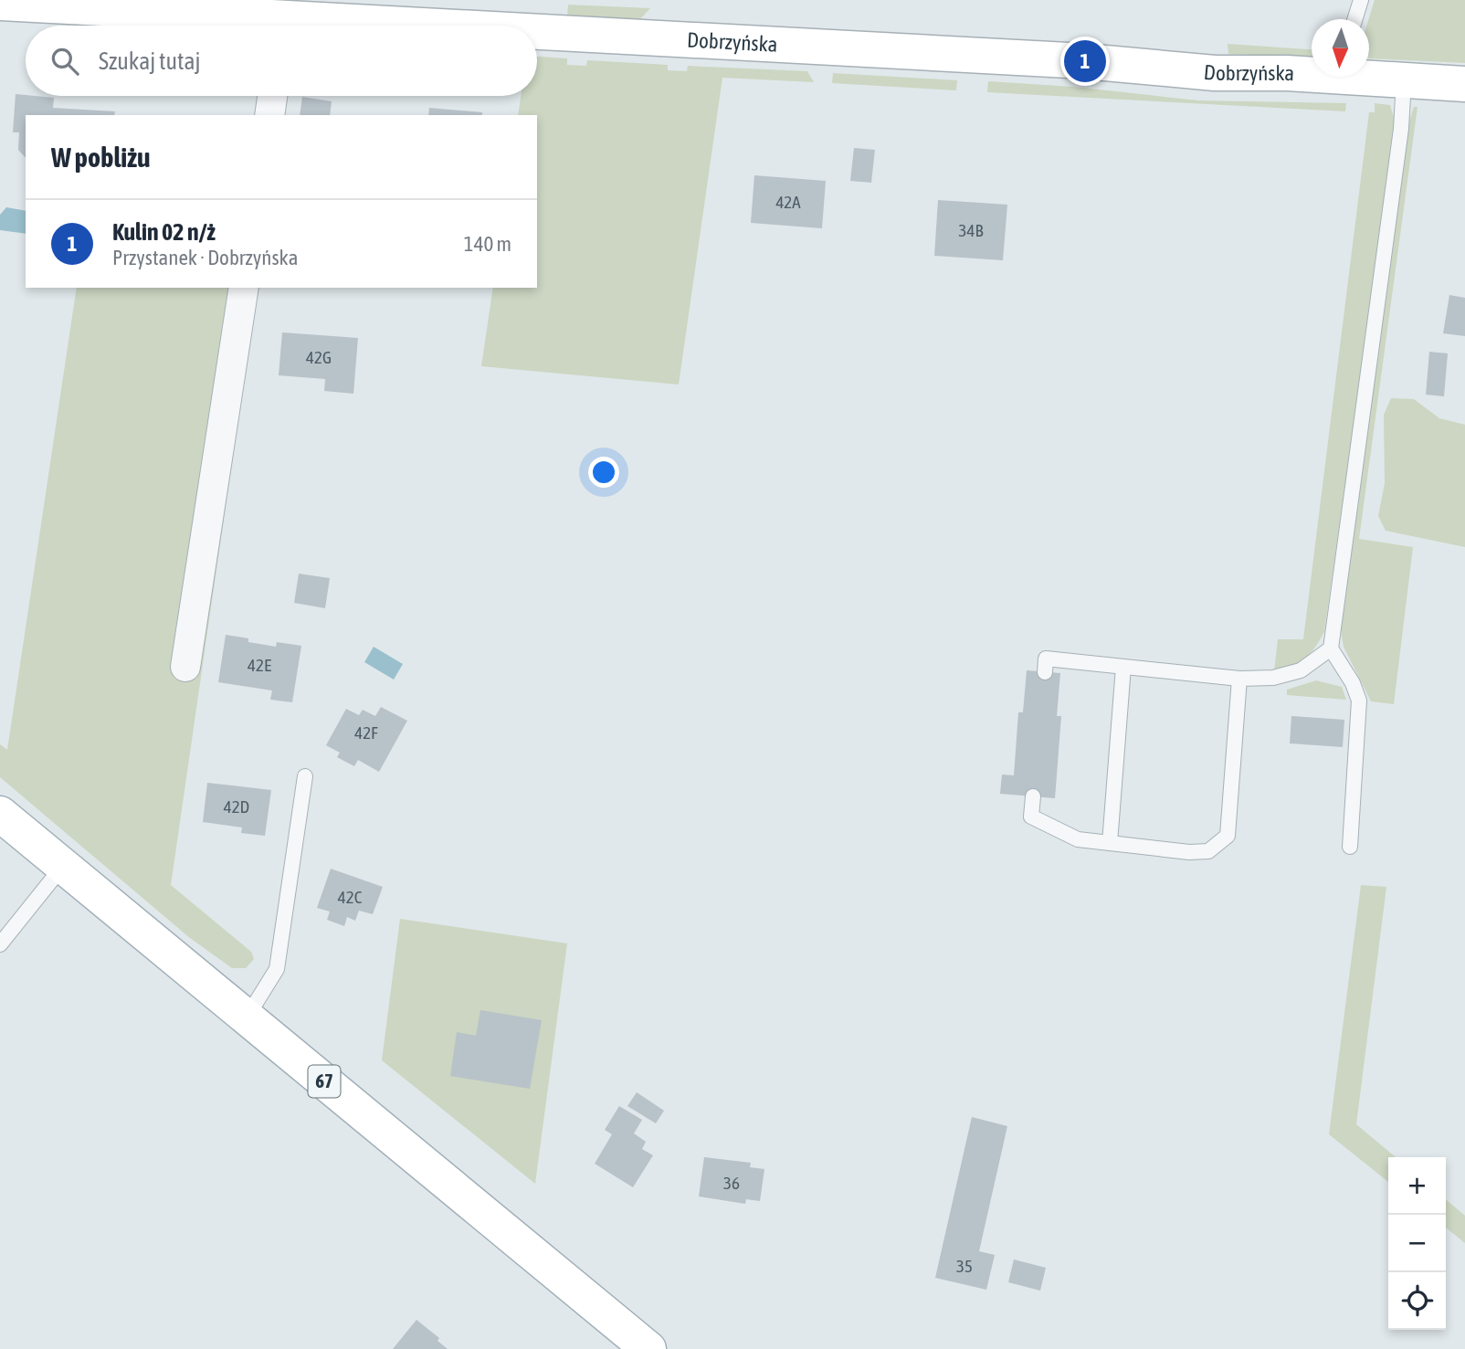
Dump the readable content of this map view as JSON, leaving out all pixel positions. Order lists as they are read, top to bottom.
{
  "streets": {
    "street": ["Dobrzyńska", "67"]
  },
  "house_numbers": [
    "42A",
    "34B",
    "42G",
    "42E",
    "42F",
    "42D",
    "42C",
    "36",
    "35"
  ],
  "north": "bottom",
  "page": {
    "search": "Szukaj tutaj",
    "pins": "1",
    "heading": "W pobliżu",
    "list": [
      {
        "mark": "1",
        "name": "Kulin 02 n/ż",
        "note": "Przystanek · Dobrzyńska",
        "value": "140 m"
      }
    ],
    "map_buttons": ["+", "−"]
  }
}
